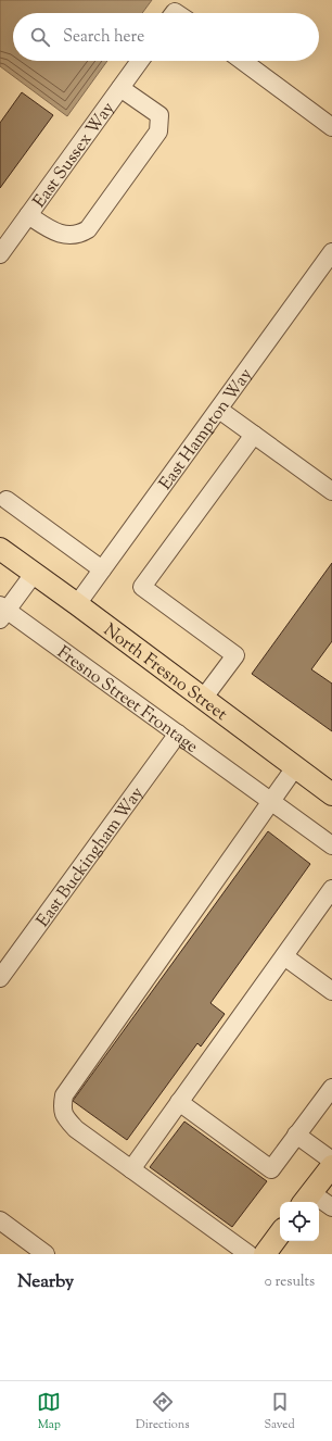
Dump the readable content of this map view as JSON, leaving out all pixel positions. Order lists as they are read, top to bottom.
{
  "streets": {
    "main road": ["North Fresno Street"],
    "street": [
      "East Sussex Way",
      "East Hampton Way",
      "Fresno Street Frontage",
      "East Buckingham Way"
    ]
  },
  "crossings": [
    ["East Hampton Way", "North Fresno Street"],
    ["Fresno Street Frontage", "East Buckingham Way"]
  ],
  "page": {
    "search": "Search here",
    "heading": ["Nearby", "0 results"],
    "nav": ["Map", "Directions", "Saved"]
  }
}
